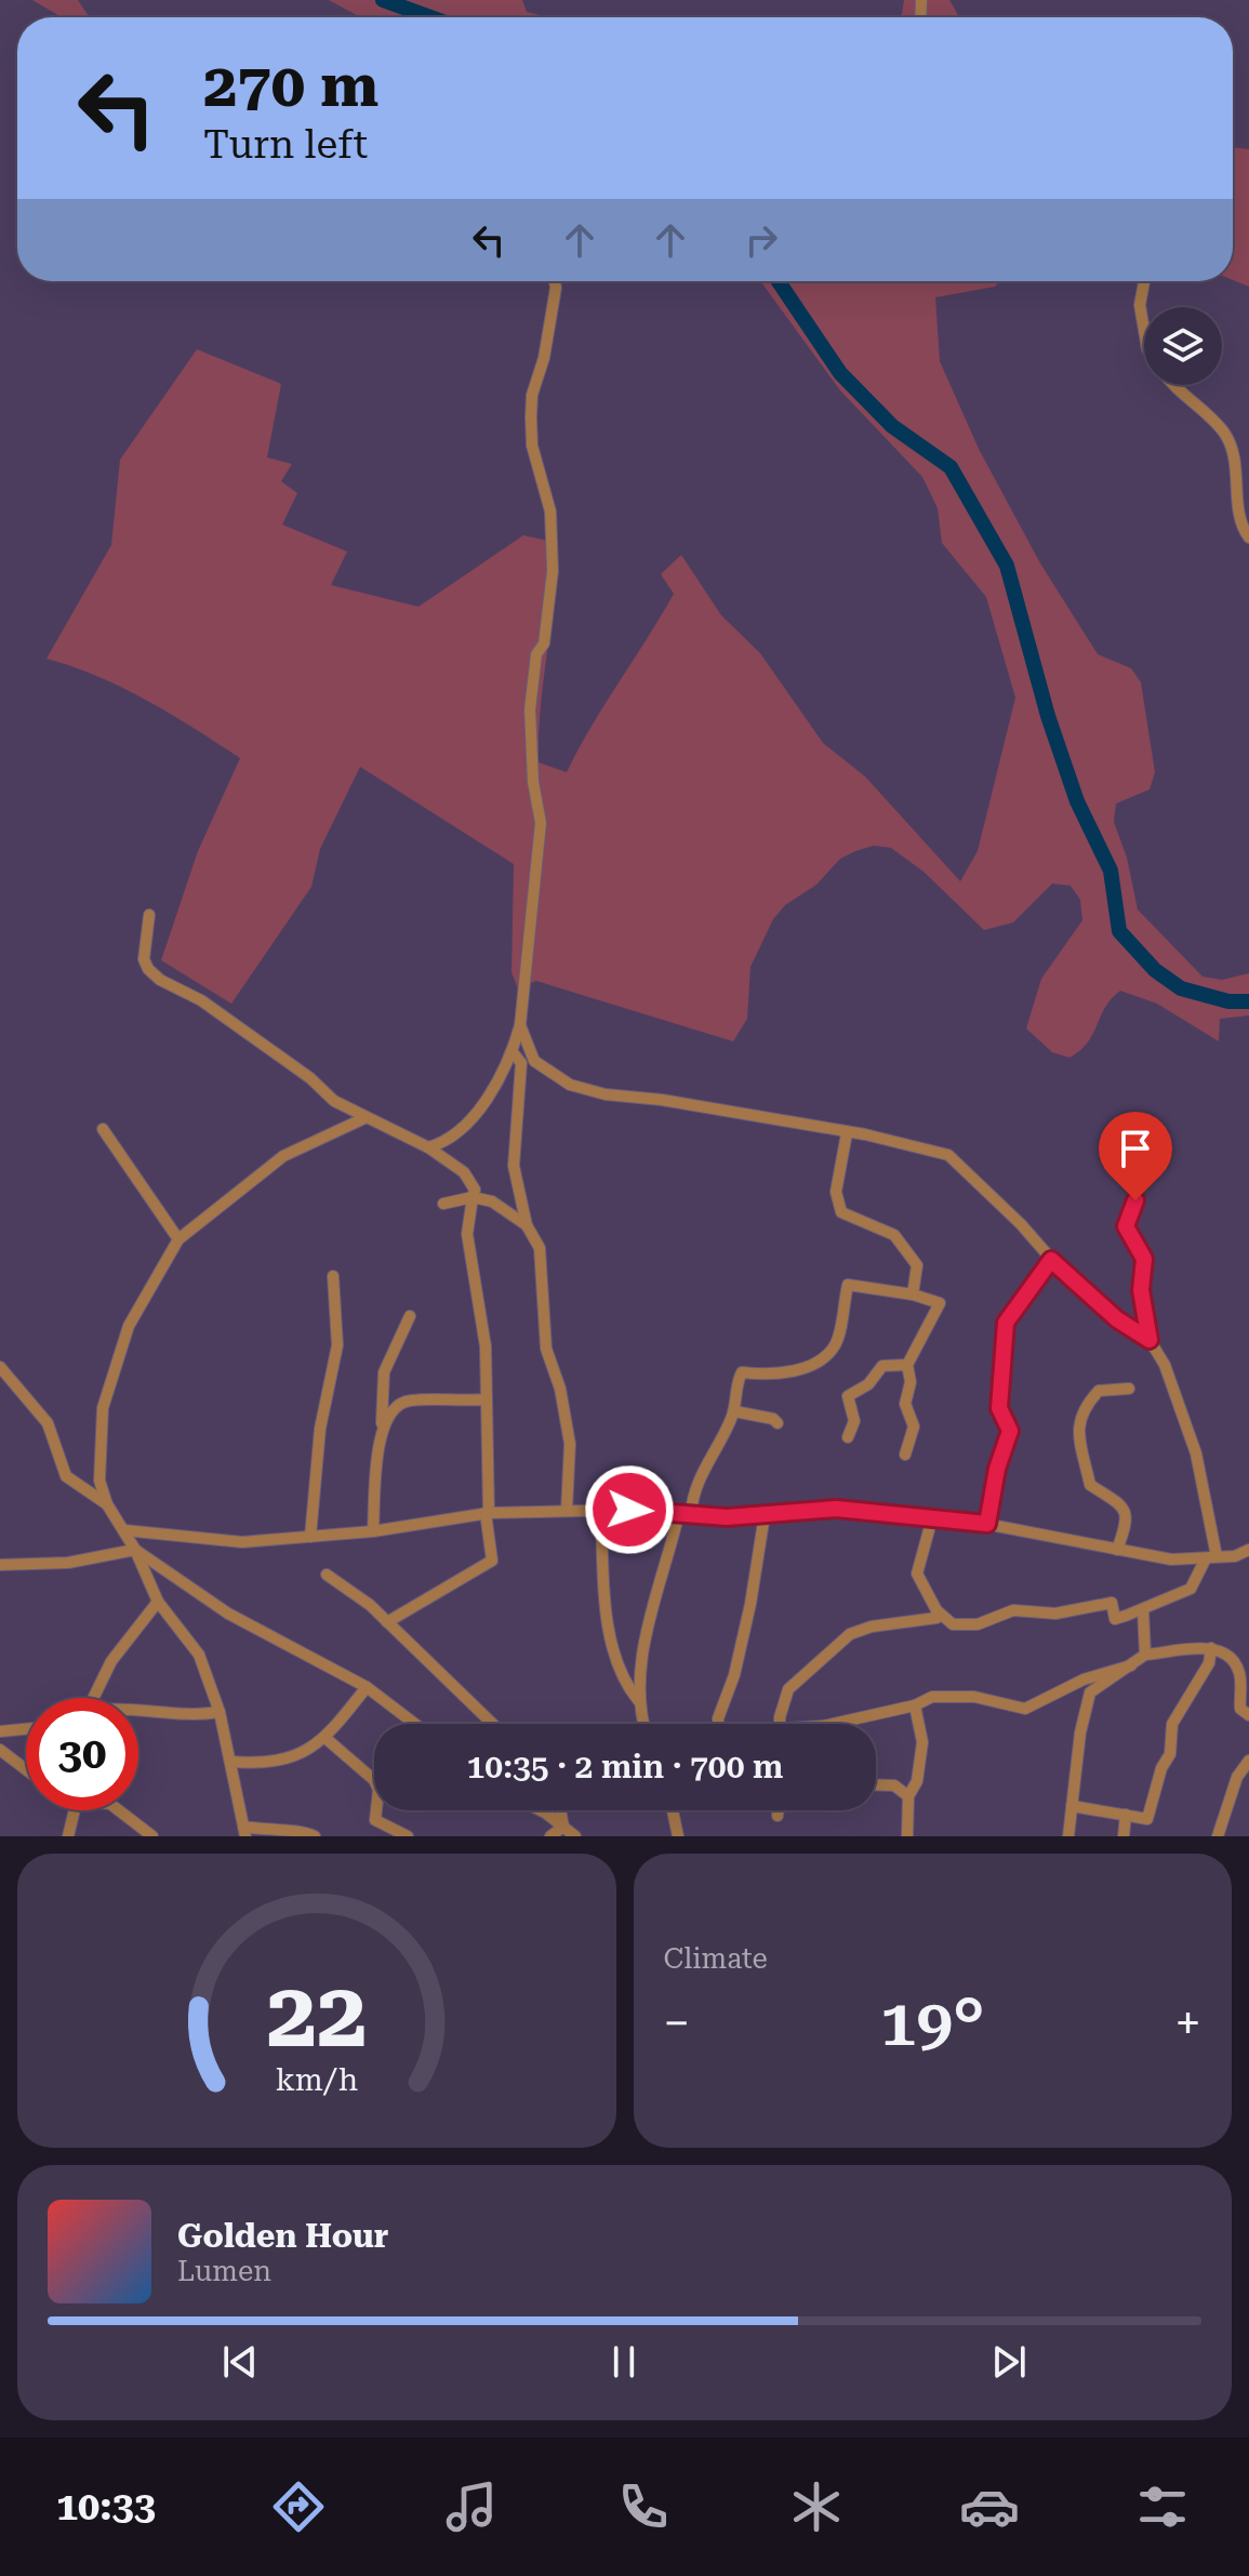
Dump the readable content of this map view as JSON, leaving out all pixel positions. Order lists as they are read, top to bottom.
{
  "page": {
    "turn": ["270 m", "Turn left"],
    "limit": "30",
    "trip": "10:35 · 2 min · 700 m",
    "tile": "Climate",
    "heat": ["−", "19°", "+"],
    "song": ["Golden Hour", "Lumen"],
    "tabs": "10:33",
    "gauge": ["22", "km/h"]
  }
}
